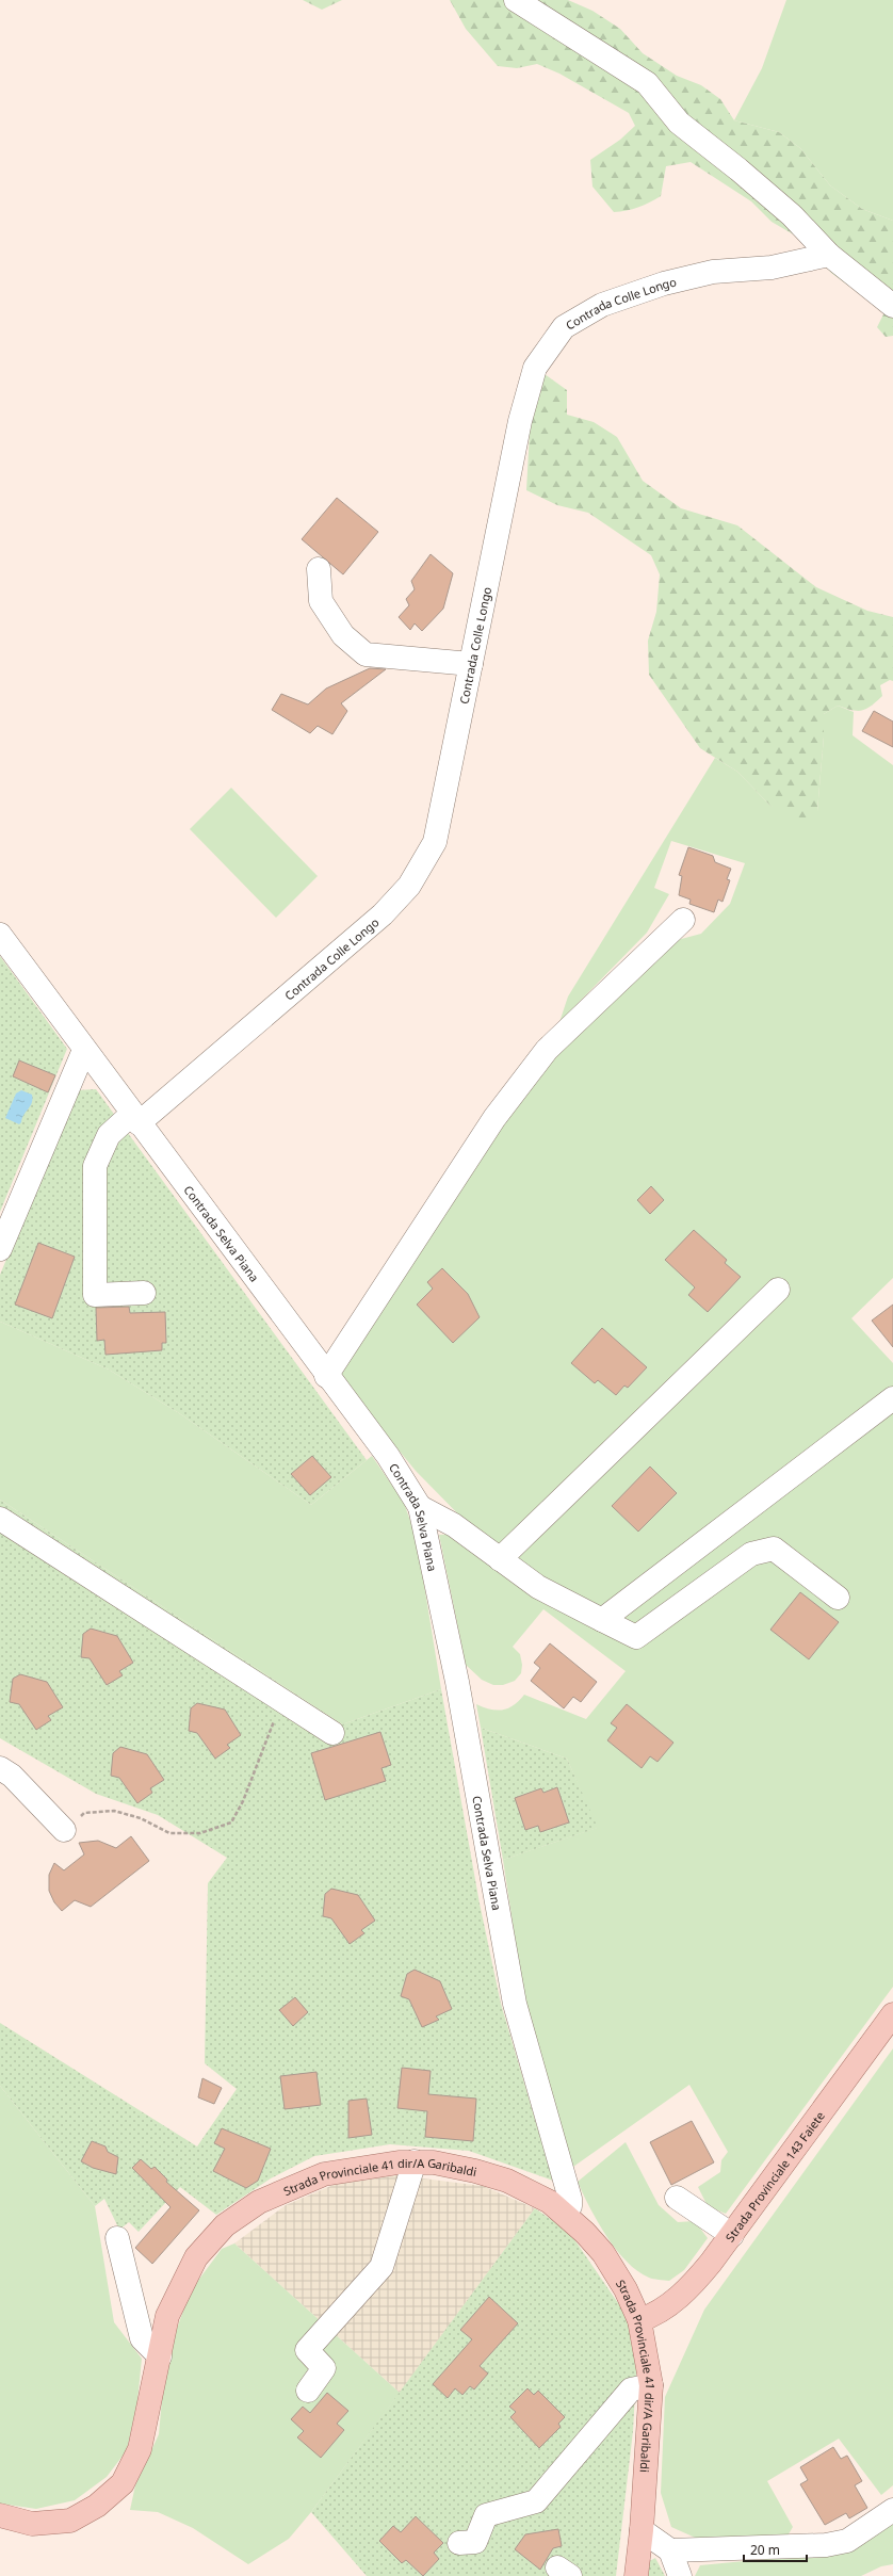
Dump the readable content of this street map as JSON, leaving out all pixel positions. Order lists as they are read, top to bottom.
{
  "streets": {
    "main road": ["Strada Provinciale 143 Faiete", "Strada Provinciale 41 dir/A Garibaldi"],
    "street": ["Contrada Colle Longo", "Contrada Selva Piana"]
  },
  "crossings": [
    ["Contrada Colle Longo", "Contrada Selva Piana"],
    ["Contrada Selva Piana", "Strada Provinciale 41 dir/A Garibaldi"],
    ["Strada Provinciale 143 Faiete", "Strada Provinciale 41 dir/A Garibaldi"]
  ],
  "scale_bar": "20 m"
}
